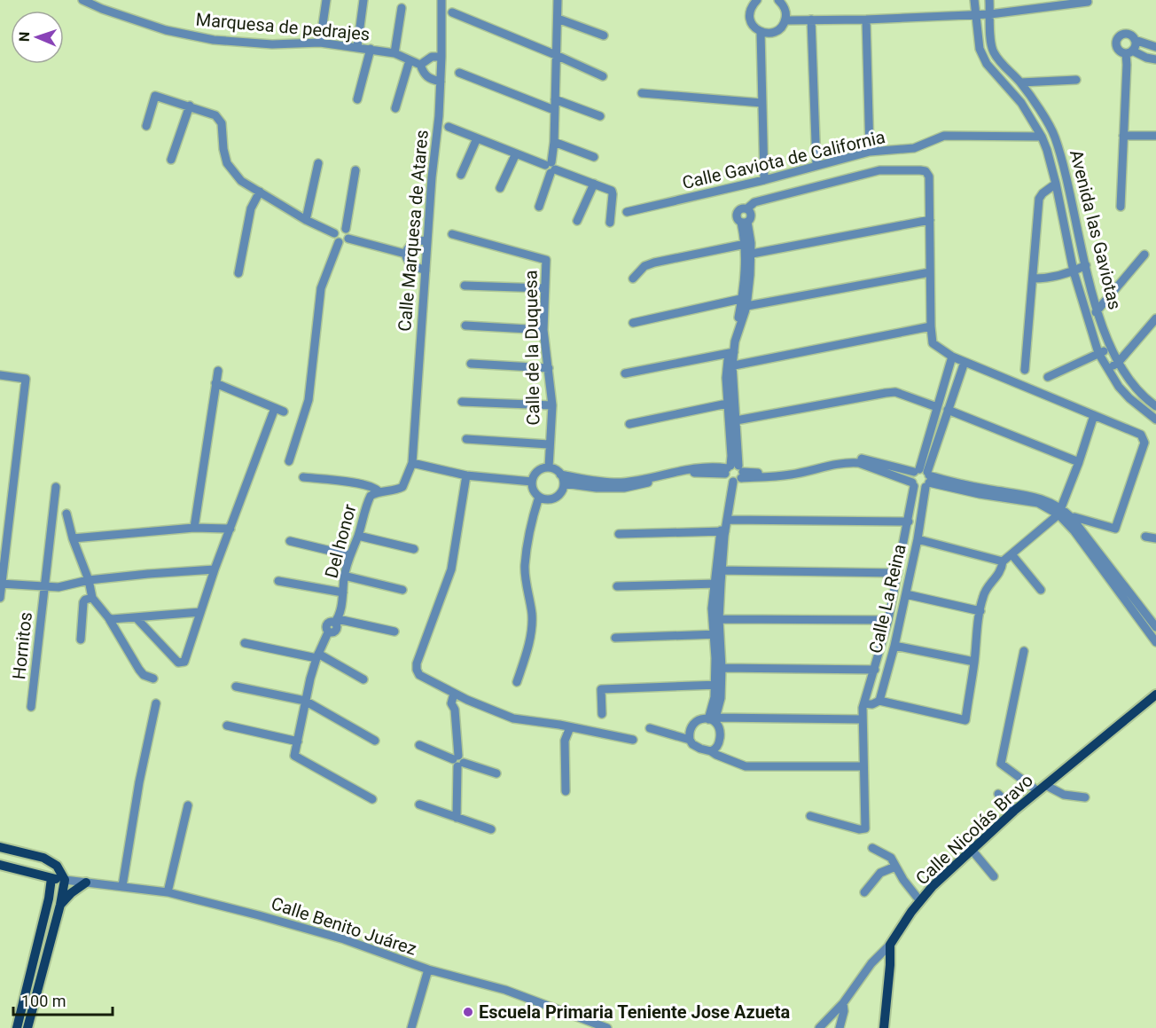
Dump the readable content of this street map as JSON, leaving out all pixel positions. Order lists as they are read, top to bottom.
{
  "streets": {
    "main road": ["Calle Nicolás Bravo", "Calle Benito Juárez"],
    "street": [
      "Marquesa de pedrajes",
      "Calle Gaviota de California",
      "Avenida las Gaviotas",
      "Calle Marquesa de Atares",
      "Calle de la Duquesa",
      "Del honor",
      "Calle La Reina",
      "Hornitos"
    ]
  },
  "crossings": [
    ["Calle Gaviota de California", "Avenida las Gaviotas"],
    ["Calle Marquesa de Atares", "Del honor"]
  ],
  "places": ["Escuela Primaria Teniente Jose Azueta"],
  "scale_bar": "100 m",
  "north": "left"
}
